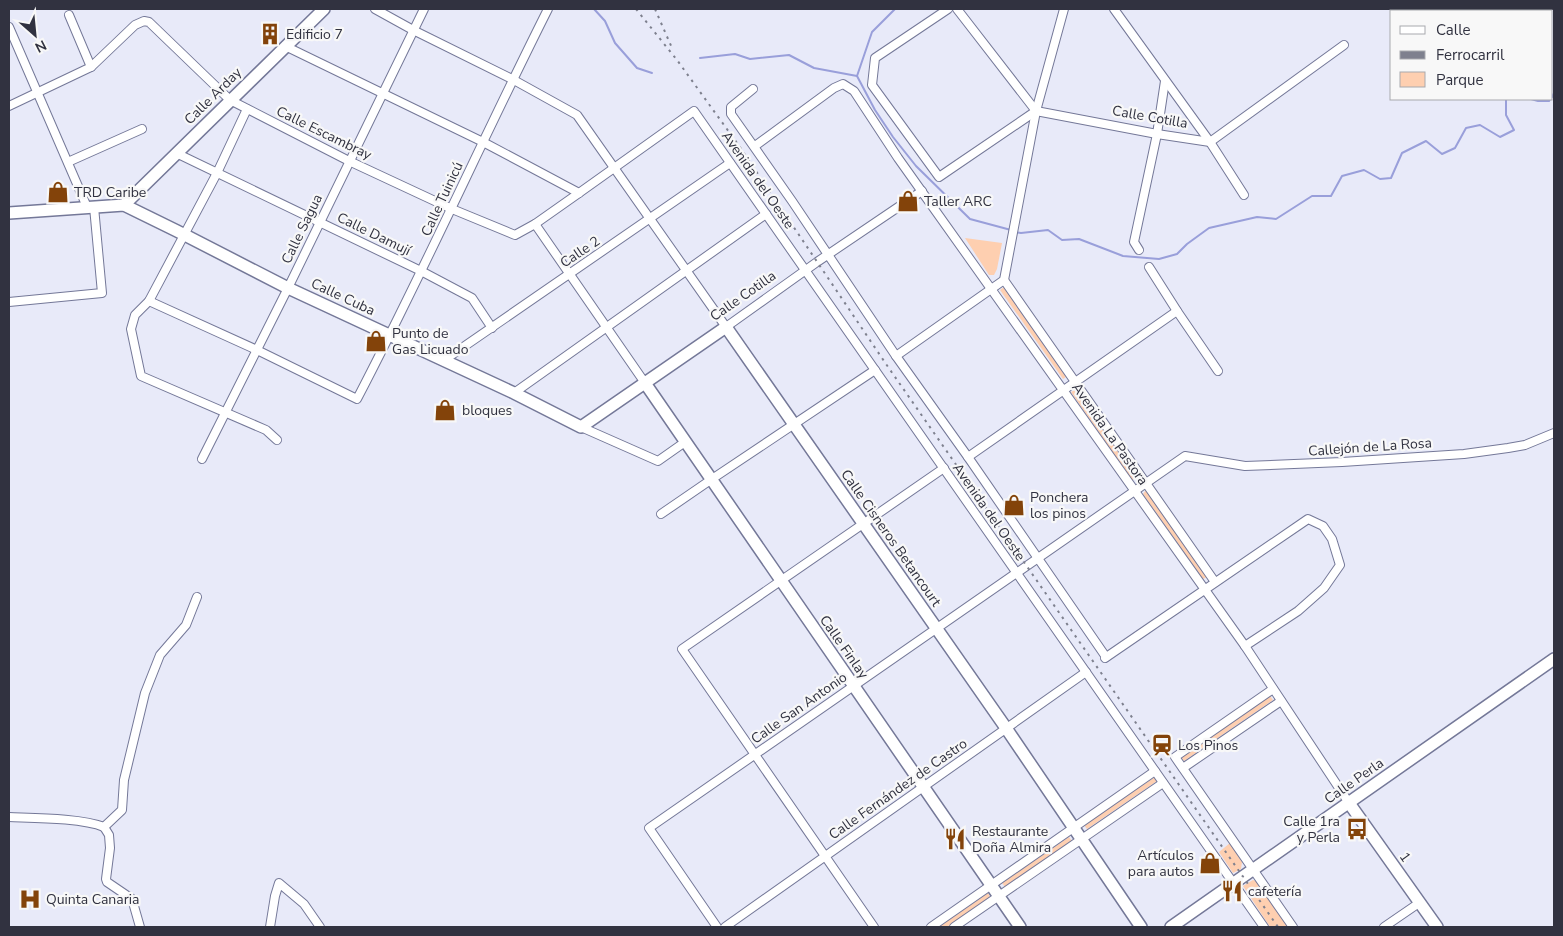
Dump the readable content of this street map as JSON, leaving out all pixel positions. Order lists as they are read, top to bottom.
{
  "streets": {
    "street": [
      "Calle Arday",
      "Calle Cotilla",
      "Calle Escambray",
      "Avenida del Oeste",
      "Calle Tuinicú",
      "Calle Sagua",
      "Calle Damují",
      "Calle 2",
      "Calle Cuba",
      "Avenida La Pastora",
      "Callejón de La Rosa",
      "Calle Cisneros Betancourt",
      "Calle Finlay",
      "Calle San Antonio",
      "Calle Perla",
      "Calle Fernández de Castro",
      "1"
    ]
  },
  "crossings": [
    ["Calle Arday", "Calle Escambray"],
    ["Calle Arday", "Calle Damují"],
    ["Calle Arday", "Calle Cuba"],
    ["Calle Cotilla", "Avenida del Oeste"],
    ["Calle Cotilla", "Calle Cuba"],
    ["Calle Cotilla", "Avenida La Pastora"],
    ["Calle Cotilla", "Calle Cisneros Betancourt"],
    ["Calle Cotilla", "Calle Finlay"],
    ["Calle Escambray", "Calle Tuinicú"],
    ["Calle Escambray", "Calle Sagua"],
    ["Avenida del Oeste", "Calle 2"],
    ["Avenida del Oeste", "Avenida La Pastora"],
    ["Avenida del Oeste", "Calle Cisneros Betancourt"],
    ["Avenida del Oeste", "Calle San Antonio"],
    ["Avenida del Oeste", "Calle Perla"],
    ["Avenida del Oeste", "Calle Fernández de Castro"],
    ["Calle Tuinicú", "Calle Sagua"],
    ["Calle Tuinicú", "Calle Damují"],
    ["Calle Tuinicú", "Calle Cuba"],
    ["Calle Tuinicú", "Calle Cisneros Betancourt"],
    ["Calle Sagua", "Calle Damují"],
    ["Calle Sagua", "Calle Cuba"],
    ["Calle Sagua", "Calle Cisneros Betancourt"],
    ["Calle Damují", "Calle 2"],
    ["Calle 2", "Calle Cuba"],
    ["Calle 2", "Calle Cisneros Betancourt"],
    ["Calle Cuba", "Calle Finlay"],
    ["Avenida La Pastora", "Calle San Antonio"],
    ["Avenida La Pastora", "Calle Perla"],
    ["Avenida La Pastora", "1"],
    ["Callejón de La Rosa", "Calle San Antonio"],
    ["Calle Cisneros Betancourt", "Calle San Antonio"],
    ["Calle Cisneros Betancourt", "Calle Fernández de Castro"],
    ["Calle Finlay", "Calle San Antonio"],
    ["Calle Finlay", "Calle Fernández de Castro"],
    ["Calle Perla", "1"]
  ],
  "places": {
    "building": ["Edificio 7"],
    "shop": [
      "TRD Caribe",
      "Taller ARC",
      "Punto de Gas Licuado",
      "bloques",
      "Ponchera los pinos",
      "Artículos para autos"
    ],
    "station": ["Los Pinos"],
    "bus stop": ["Calle 1ra y Perla"],
    "restaurant": ["Restaurante Doña Almira", "cafetería"],
    "hospital": ["Quinta Canaria"]
  },
  "legend": ["Calle", "Ferrocarril", "Parque"],
  "north": "bottom right"
}
